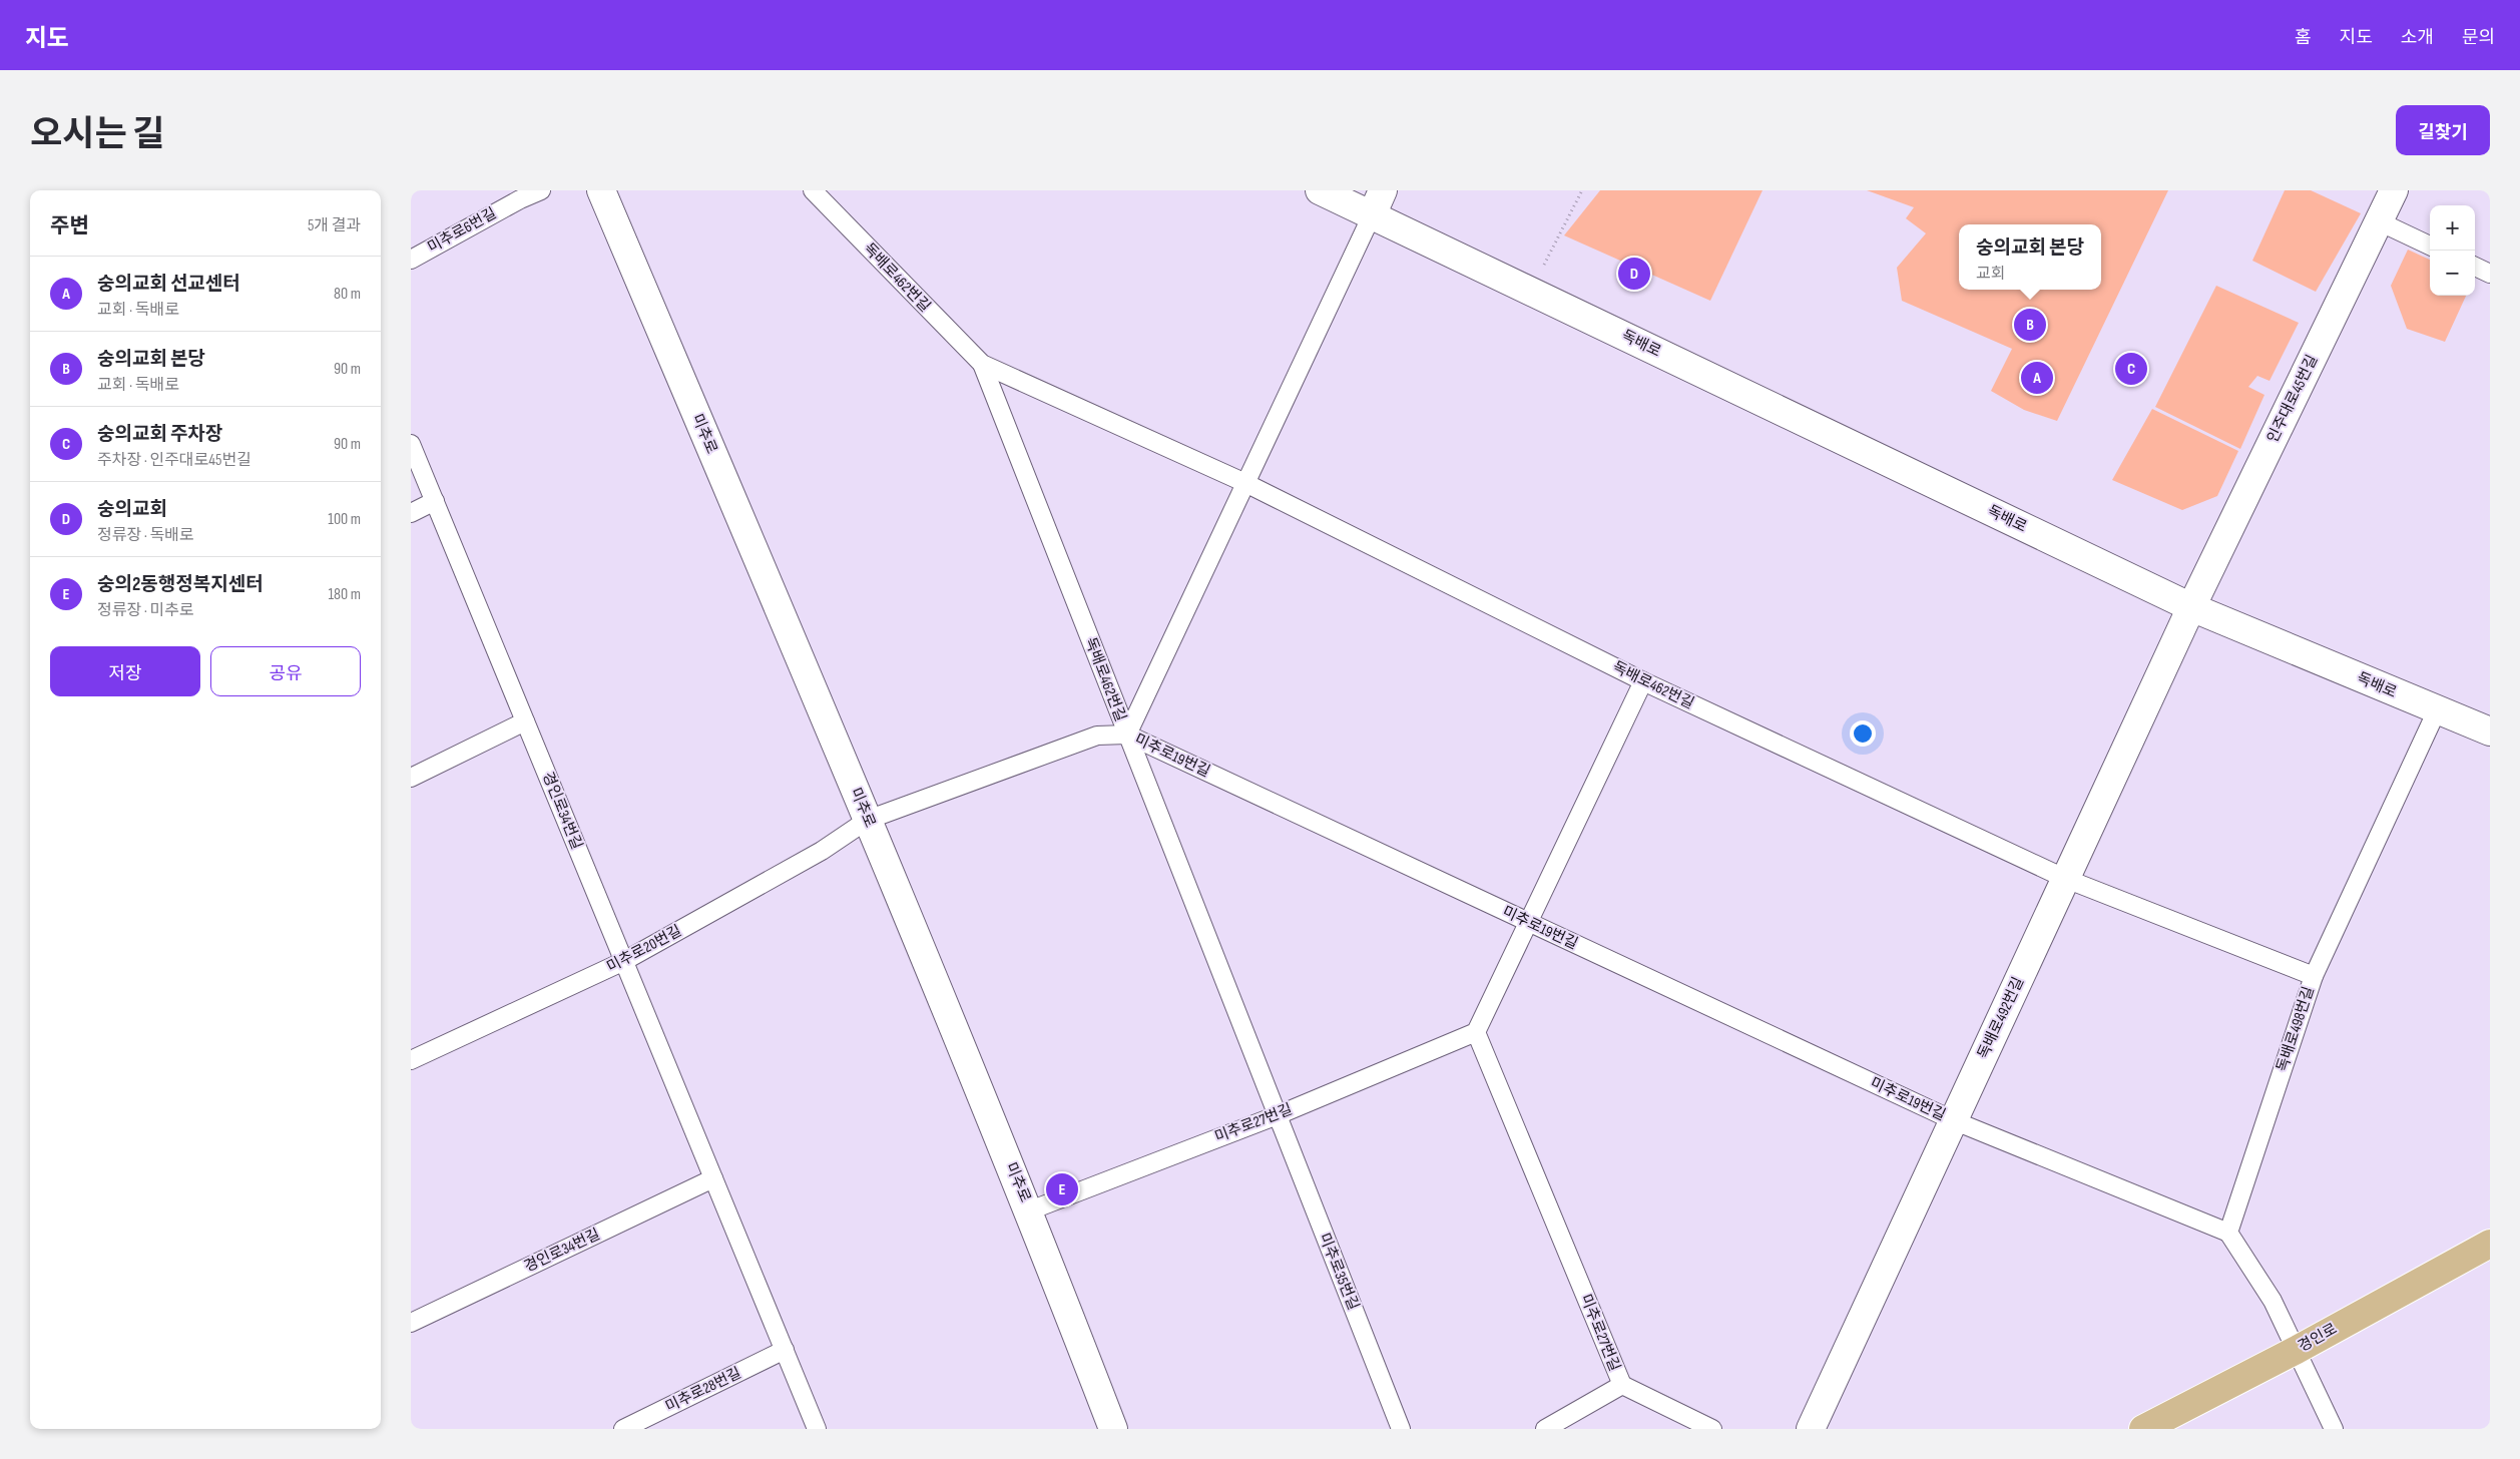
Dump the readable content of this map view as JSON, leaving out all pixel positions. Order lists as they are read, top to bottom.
{
  "streets": {
    "main road": ["경인로"],
    "street": [
      "독배로",
      "인주대로45번길",
      "미추로",
      "독배로492번길"
    ],
    "lane": [
      "미추로6번길",
      "독배로462번길",
      "미추로19번길",
      "경인로34번길",
      "미추로20번길",
      "독배로498번길",
      "미추로27번길",
      "미추로35번길",
      "미추로28번길"
    ]
  },
  "crossings": [
    ["독배로462번길", "미추로19번길"],
    ["독배로462번길", "독배로492번길"],
    ["독배로462번길", "독배로498번길"],
    ["독배로", "인주대로45번길"],
    ["독배로", "독배로492번길"],
    ["독배로", "독배로498번길"],
    ["인주대로45번길", "독배로492번길"],
    ["미추로", "미추로19번길"],
    ["미추로", "미추로20번길"],
    ["미추로", "미추로27번길"],
    ["미추로19번길", "미추로20번길"],
    ["미추로19번길", "독배로492번길"],
    ["미추로19번길", "독배로498번길"],
    ["미추로19번길", "미추로27번길"],
    ["미추로19번길", "미추로35번길"],
    ["경인로34번길", "미추로20번길"],
    ["경인로34번길", "미추로28번길"],
    ["미추로27번길", "미추로35번길"]
  ],
  "page": {
    "header": "지도",
    "nav": [
      "홈",
      "지도",
      "소개",
      "문의"
    ],
    "title": "오시는 길",
    "buttons": [
      "길찾기",
      ["저장", "공유"]
    ],
    "heading": ["주변", "5개 결과"],
    "map_buttons": ["+", "−"],
    "popup": ["숭의교회 본당", "교회"],
    "list": [
      {
        "mark": "A",
        "name": "숭의교회 선교센터",
        "note": "교회 · 독배로",
        "value": "80 m"
      },
      {
        "mark": "B",
        "name": "숭의교회 본당",
        "note": "교회 · 독배로",
        "value": "90 m"
      },
      {
        "mark": "C",
        "name": "숭의교회 주차장",
        "note": "주차장 · 인주대로45번길",
        "value": "90 m"
      },
      {
        "mark": "D",
        "name": "숭의교회",
        "note": "정류장 · 독배로",
        "value": "100 m"
      },
      {
        "mark": "E",
        "name": "숭의2동행정복지센터",
        "note": "정류장 · 미추로",
        "value": "180 m"
      }
    ],
    "pins": [
      "D",
      "B",
      "C",
      "A",
      "E"
    ]
  }
}
